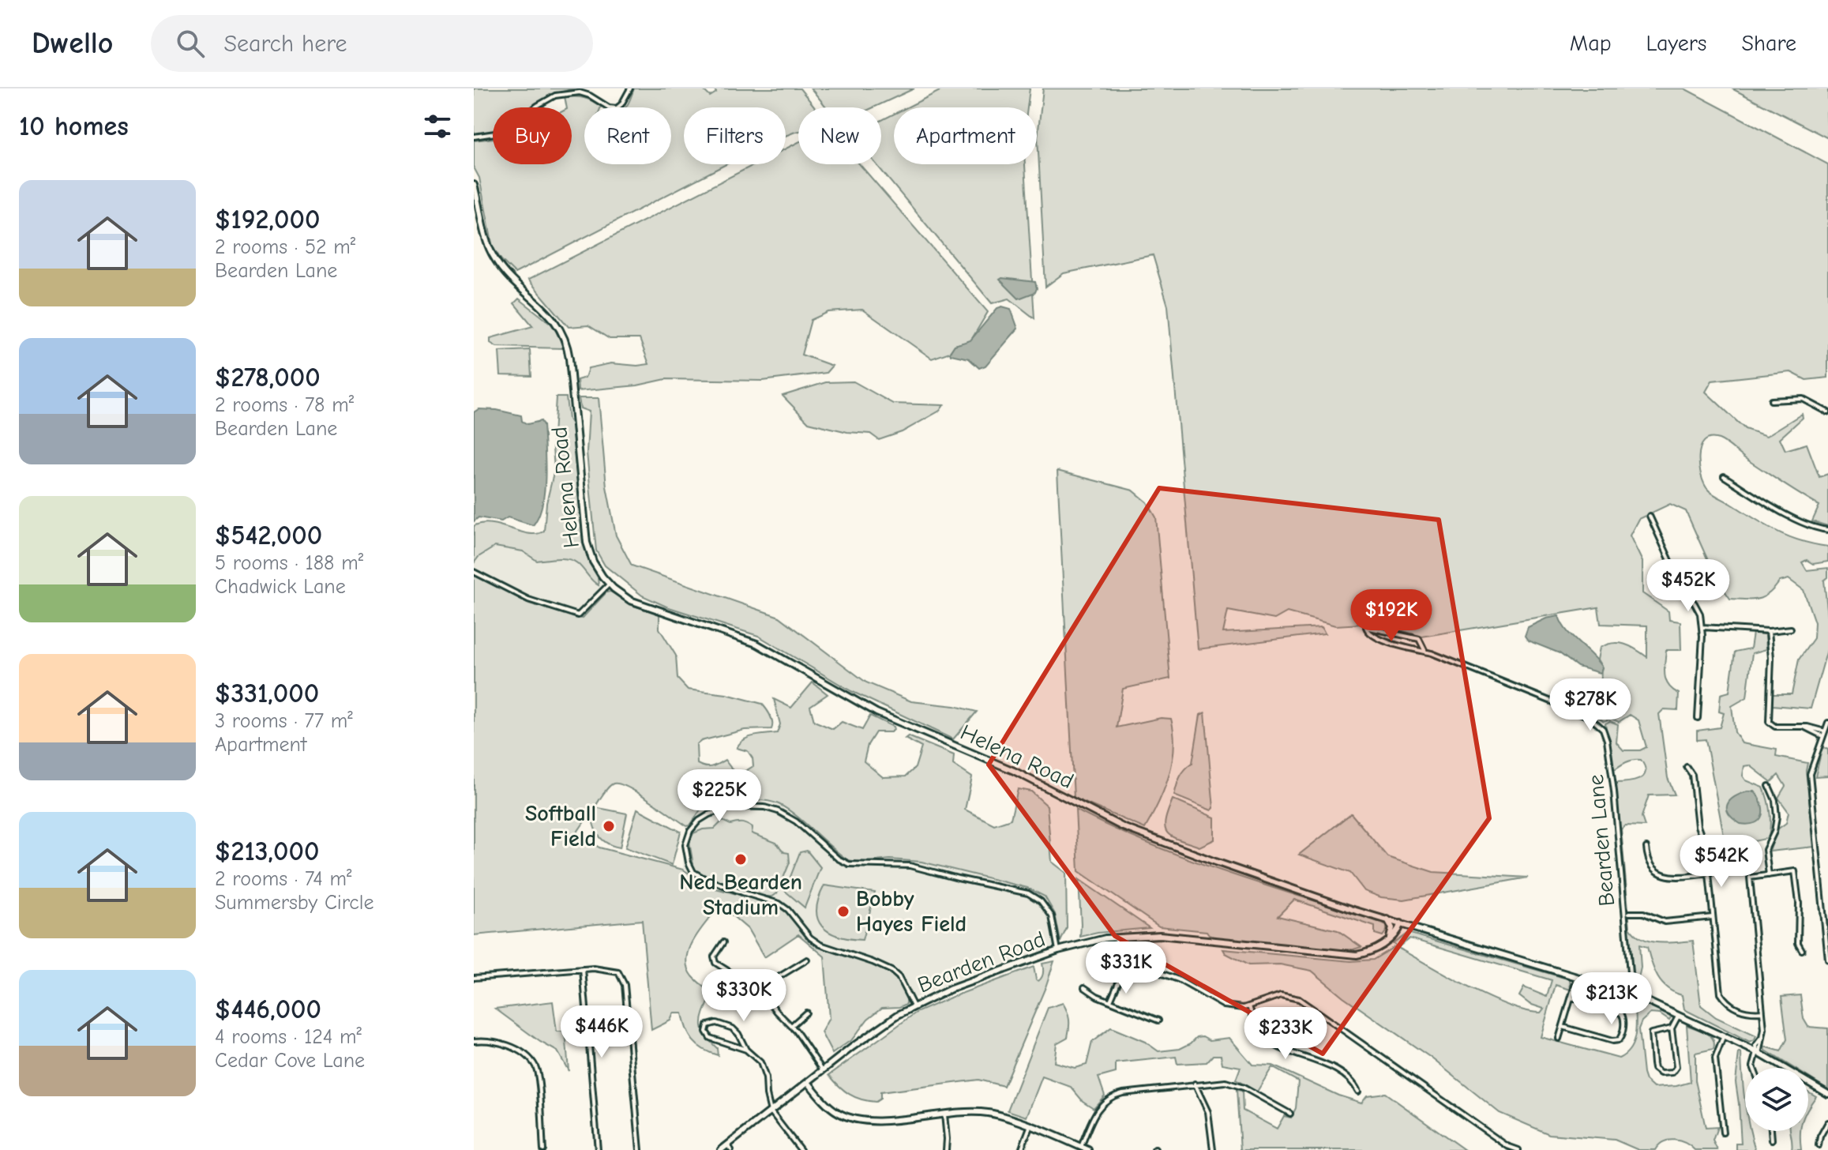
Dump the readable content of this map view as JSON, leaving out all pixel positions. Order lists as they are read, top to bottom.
{
  "streets": {
    "main road": ["Helena Road", "Bearden Road"],
    "street": ["Bearden Lane"]
  },
  "crossings": [
    ["Helena Road", "Bearden Lane"],
    ["Helena Road", "Bearden Road"]
  ],
  "places": ["Softball Field", "Ned Bearden Stadium", "Bobby Hayes Field"],
  "page": {
    "header": "Dwello",
    "search": "Search here",
    "nav": ["Map", "Layers", "Share"],
    "heading": "10 homes",
    "chip": [
      "Buy",
      "Rent",
      "Filters",
      "New",
      "Apartment"
    ],
    "list": [
      {
        "name": "$192,000",
        "note": "2 rooms · 52 m² · Bearden Lane"
      },
      {
        "name": "$278,000",
        "note": "2 rooms · 78 m² · Bearden Lane"
      },
      {
        "name": "$542,000",
        "note": "5 rooms · 188 m² · Chadwick Lane"
      },
      {
        "name": "$331,000",
        "note": "3 rooms · 77 m² · Apartment"
      },
      {
        "name": "$213,000",
        "note": "2 rooms · 74 m² · Summersby Circle"
      },
      {
        "name": "$446,000",
        "note": "4 rooms · 124 m² · Cedar Cove Lane"
      }
    ],
    "price": [
      "$452K",
      "$192K",
      "$278K",
      "$225K",
      "$542K",
      "$331K",
      "$330K",
      "$213K",
      "$446K",
      "$233K"
    ]
  }
}
